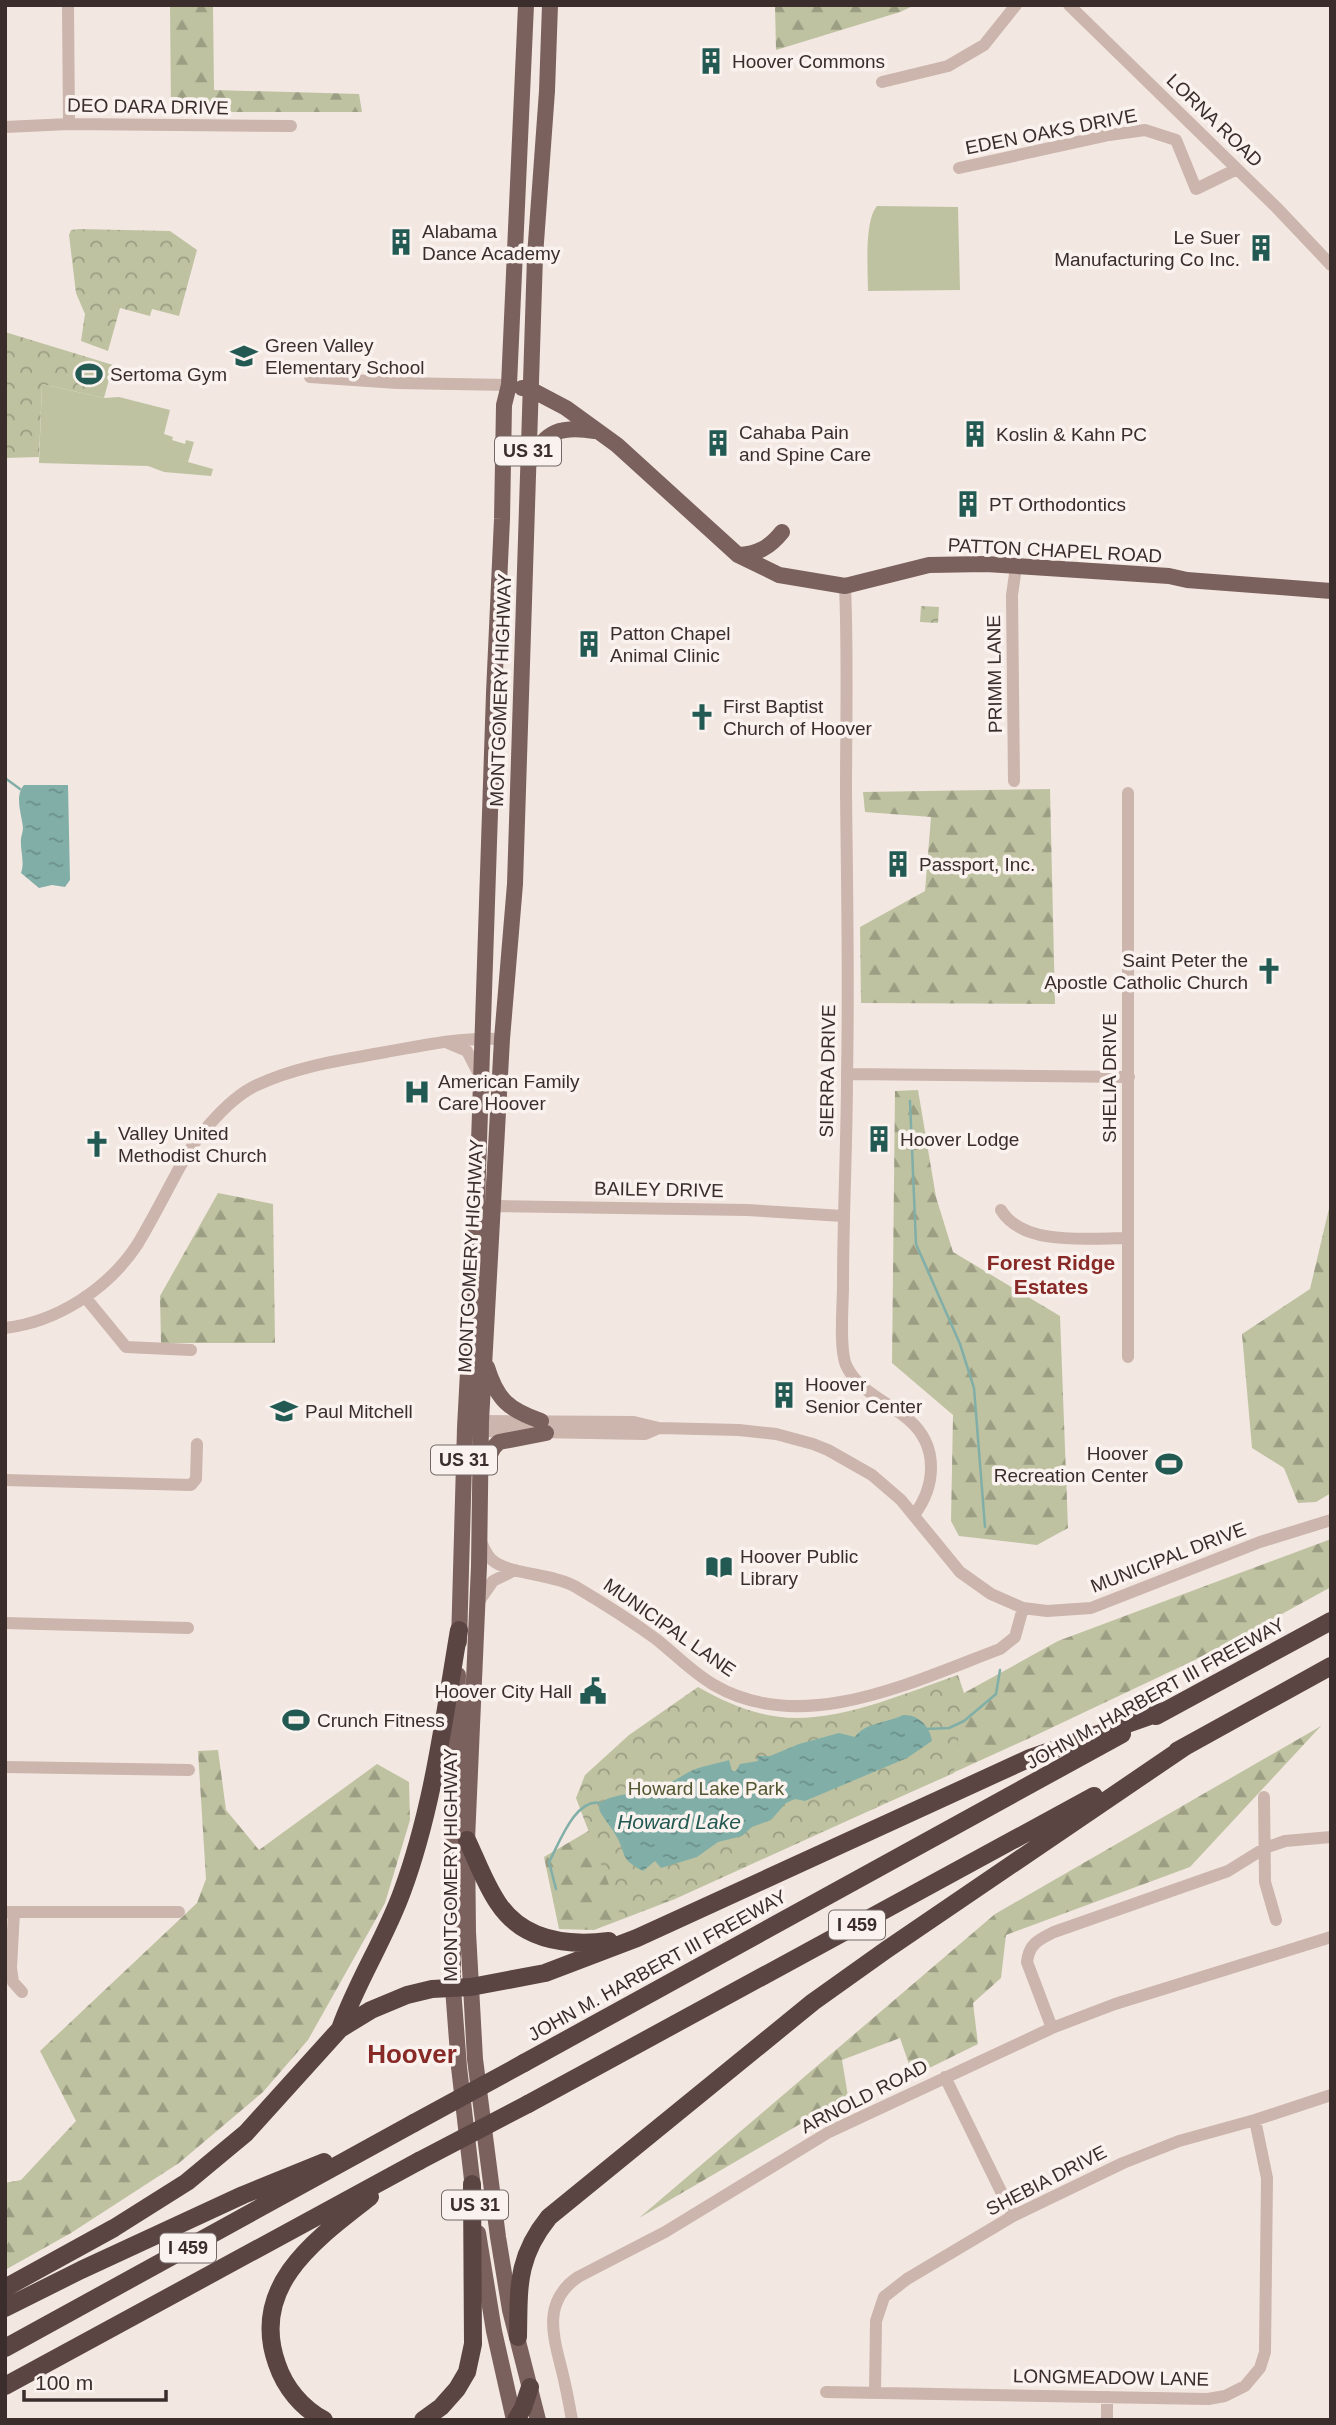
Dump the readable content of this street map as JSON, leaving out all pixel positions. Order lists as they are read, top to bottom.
{
  "streets": {
    "highway": ["JOHN M. HARBERT III FREEWAY", "I 459"],
    "main road": ["US 31", "PATTON CHAPEL ROAD", "MONTGOMERY HIGHWAY"],
    "street": [
      "DEO DARA DRIVE",
      "LORNA ROAD",
      "EDEN OAKS DRIVE",
      "PRIMM LANE",
      "SIERRA DRIVE",
      "SHELIA DRIVE",
      "BAILEY DRIVE",
      "MUNICIPAL DRIVE",
      "MUNICIPAL LANE",
      "ARNOLD ROAD",
      "SHEBIA DRIVE",
      "LONGMEADOW LANE"
    ]
  },
  "crossings": [
    ["LORNA ROAD", "EDEN OAKS DRIVE"],
    ["PATTON CHAPEL ROAD", "PRIMM LANE"],
    ["PATTON CHAPEL ROAD", "MONTGOMERY HIGHWAY"],
    ["PATTON CHAPEL ROAD", "SIERRA DRIVE"],
    ["MONTGOMERY HIGHWAY", "BAILEY DRIVE"],
    ["MONTGOMERY HIGHWAY", "MUNICIPAL DRIVE"],
    ["MONTGOMERY HIGHWAY", "MUNICIPAL LANE"],
    ["SIERRA DRIVE", "BAILEY DRIVE"],
    ["SIERRA DRIVE", "MUNICIPAL DRIVE"],
    ["MUNICIPAL DRIVE", "MUNICIPAL LANE"],
    ["SHEBIA DRIVE", "LONGMEADOW LANE"]
  ],
  "districts": ["Forest Ridge Estates", "Hoover"],
  "water": ["Howard Lake"],
  "parks": ["Howard Lake Park"],
  "places": {
    "building": [
      "Hoover Commons",
      "Alabama Dance Academy",
      "Le Suer Manufacturing Co Inc.",
      "Koslin & Kahn PC",
      "Cahaba Pain and Spine Care",
      "PT Orthodontics",
      "Patton Chapel Animal Clinic",
      "Passport, Inc.",
      "Hoover Lodge",
      "Hoover Senior Center"
    ],
    "school or university": ["Green Valley Elementary School", "Paul Mitchell"],
    "sports": ["Sertoma Gym", "Hoover Recreation Center", "Crunch Fitness"],
    "church": ["First Baptist Church of Hoover", "Saint Peter the Apostle Catholic Church", "Valley United Methodist Church"],
    "hospital": ["American Family Care Hoover"],
    "library": ["Hoover Public Library"],
    "public building": ["Hoover City Hall"]
  },
  "scale_bar": "100 m"
}
